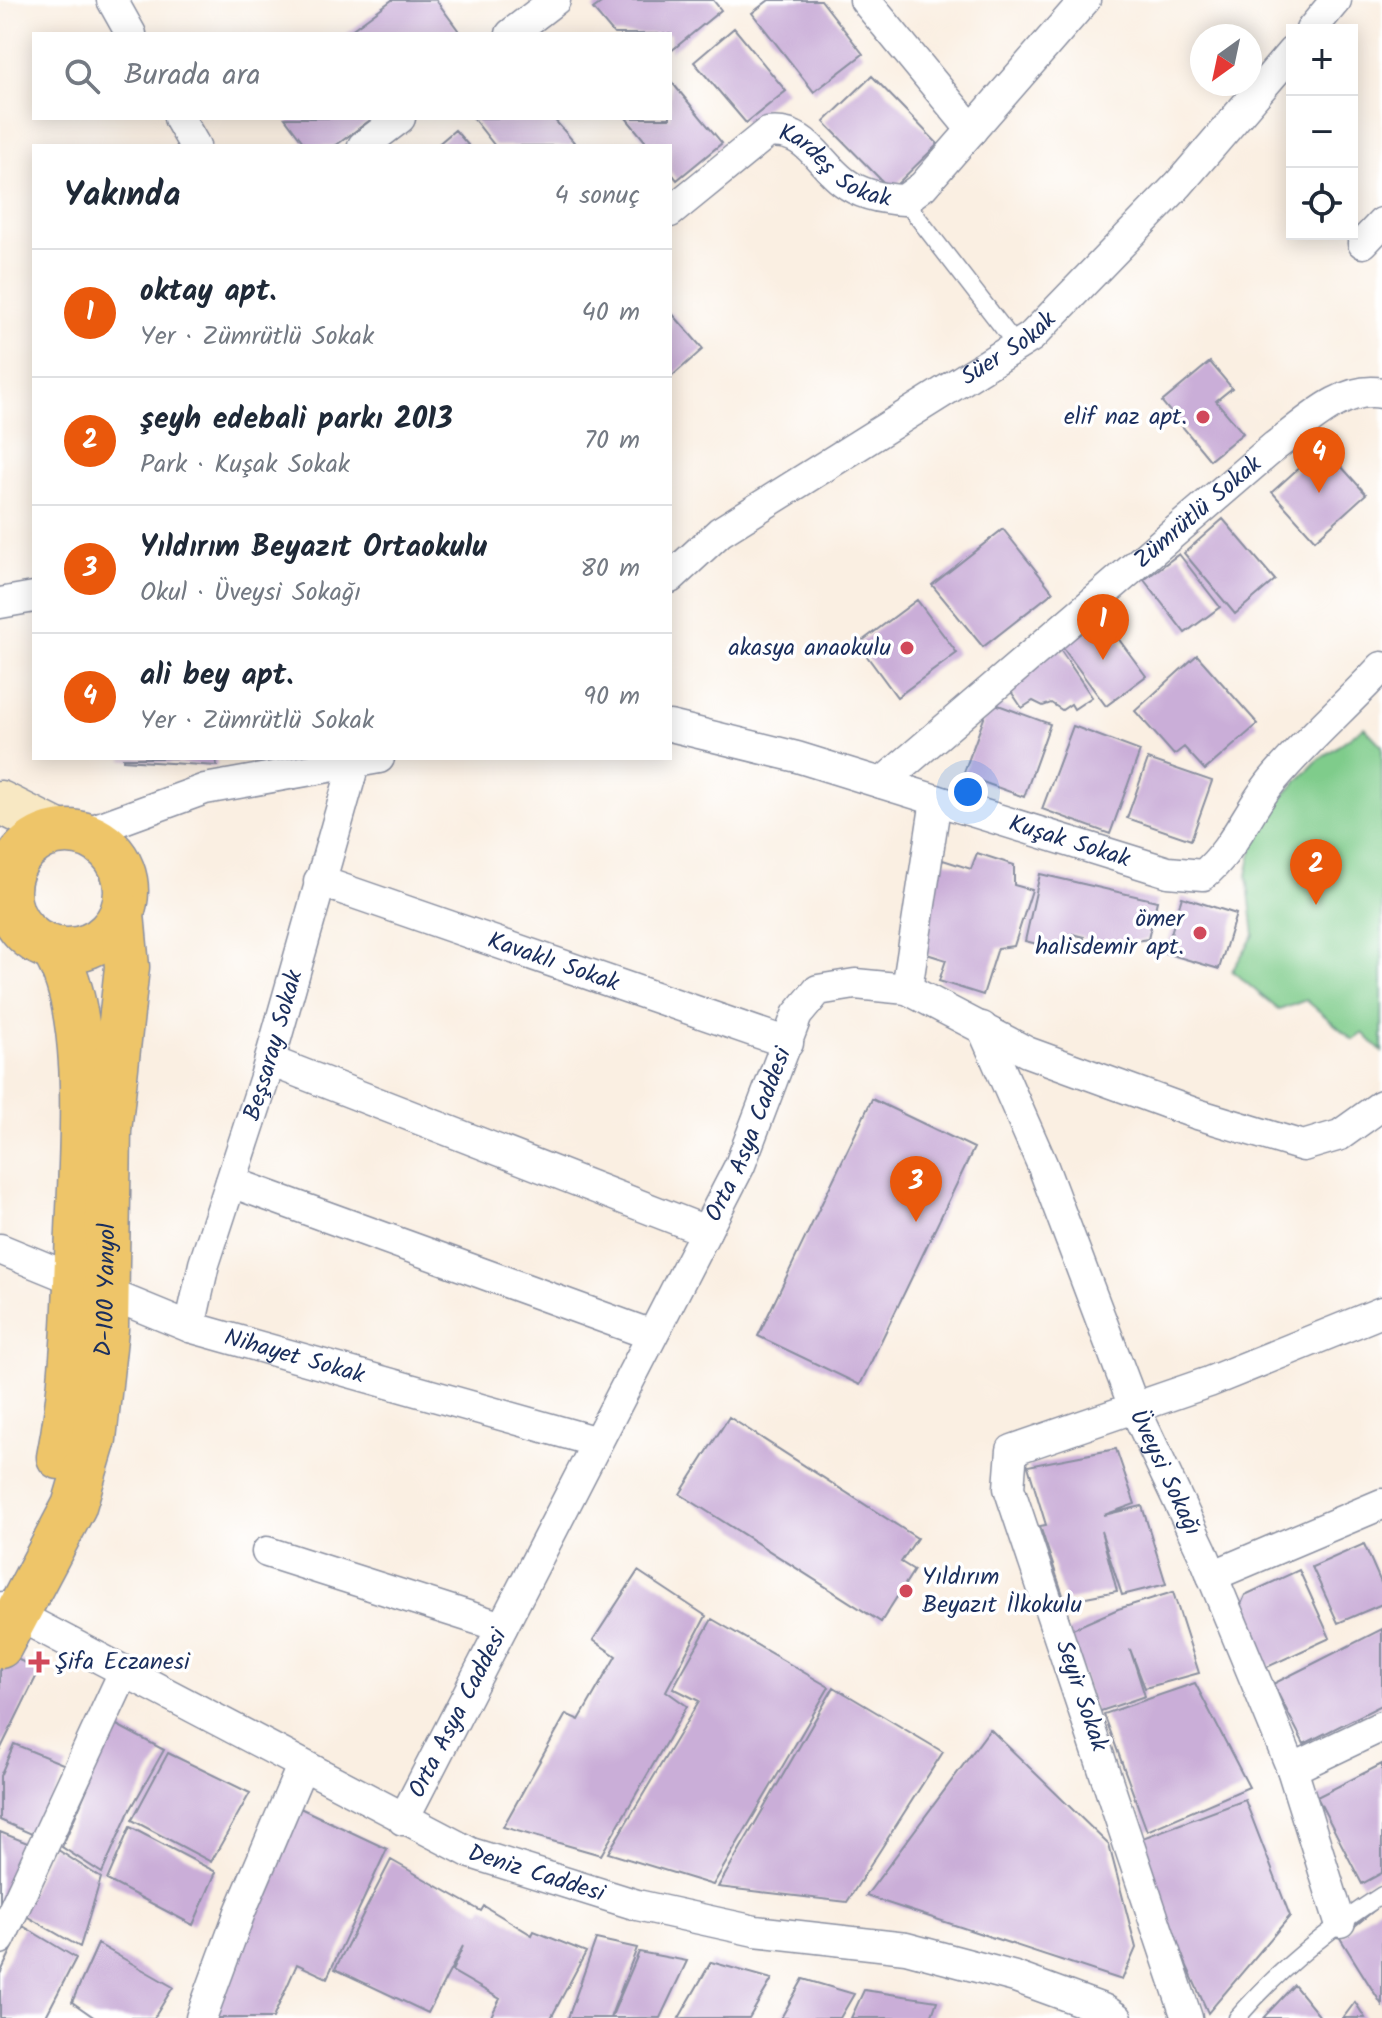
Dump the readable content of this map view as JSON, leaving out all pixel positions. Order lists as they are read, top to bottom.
{
  "streets": {
    "main road": ["D-100 Yanyol"],
    "street": [
      "Kardeş Sokak",
      "Süer Sokak",
      "Zümrütlü Sokak",
      "Kuşak Sokak",
      "Kavaklı Sokak",
      "Beşsaray Sokak",
      "Orta Asya Caddesi",
      "Nihayet Sokak",
      "Üveysi Sokağı",
      "Seyir Sokak",
      "Deniz Caddesi"
    ]
  },
  "crossings": [
    ["Zümrütlü Sokak", "Kuşak Sokak"],
    ["Kavaklı Sokak", "Beşsaray Sokak"],
    ["Kavaklı Sokak", "Orta Asya Caddesi"],
    ["Beşsaray Sokak", "Nihayet Sokak"],
    ["Orta Asya Caddesi", "Nihayet Sokak"],
    ["Orta Asya Caddesi", "Üveysi Sokağı"],
    ["Orta Asya Caddesi", "Deniz Caddesi"],
    ["D-100 Yanyol", "Nihayet Sokak"],
    ["D-100 Yanyol", "Deniz Caddesi"],
    ["Üveysi Sokağı", "Seyir Sokak"]
  ],
  "places": {
    "other": [
      "elif naz apt.",
      "akasya anaokulu",
      "ömer halisdemir apt.",
      "Yıldırım Beyazıt İlkokulu"
    ],
    "health": ["Şifa Eczanesi"]
  },
  "north": "bottom left",
  "page": {
    "map_buttons": ["+", "−"],
    "search": "Burada ara",
    "heading": ["Yakında", "4 sonuç"],
    "list": [
      {
        "mark": "1",
        "name": "oktay apt.",
        "note": "Yer · Zümrütlü Sokak",
        "value": "40 m"
      },
      {
        "mark": "2",
        "name": "şeyh edebali parkı 2013",
        "note": "Park · Kuşak Sokak",
        "value": "70 m"
      },
      {
        "mark": "3",
        "name": "Yıldırım Beyazıt Ortaokulu",
        "note": "Okul · Üveysi Sokağı",
        "value": "80 m"
      },
      {
        "mark": "4",
        "name": "ali bey apt.",
        "note": "Yer · Zümrütlü Sokak",
        "value": "90 m"
      }
    ],
    "pins": [
      "4",
      "1",
      "2",
      "3"
    ]
  }
}
